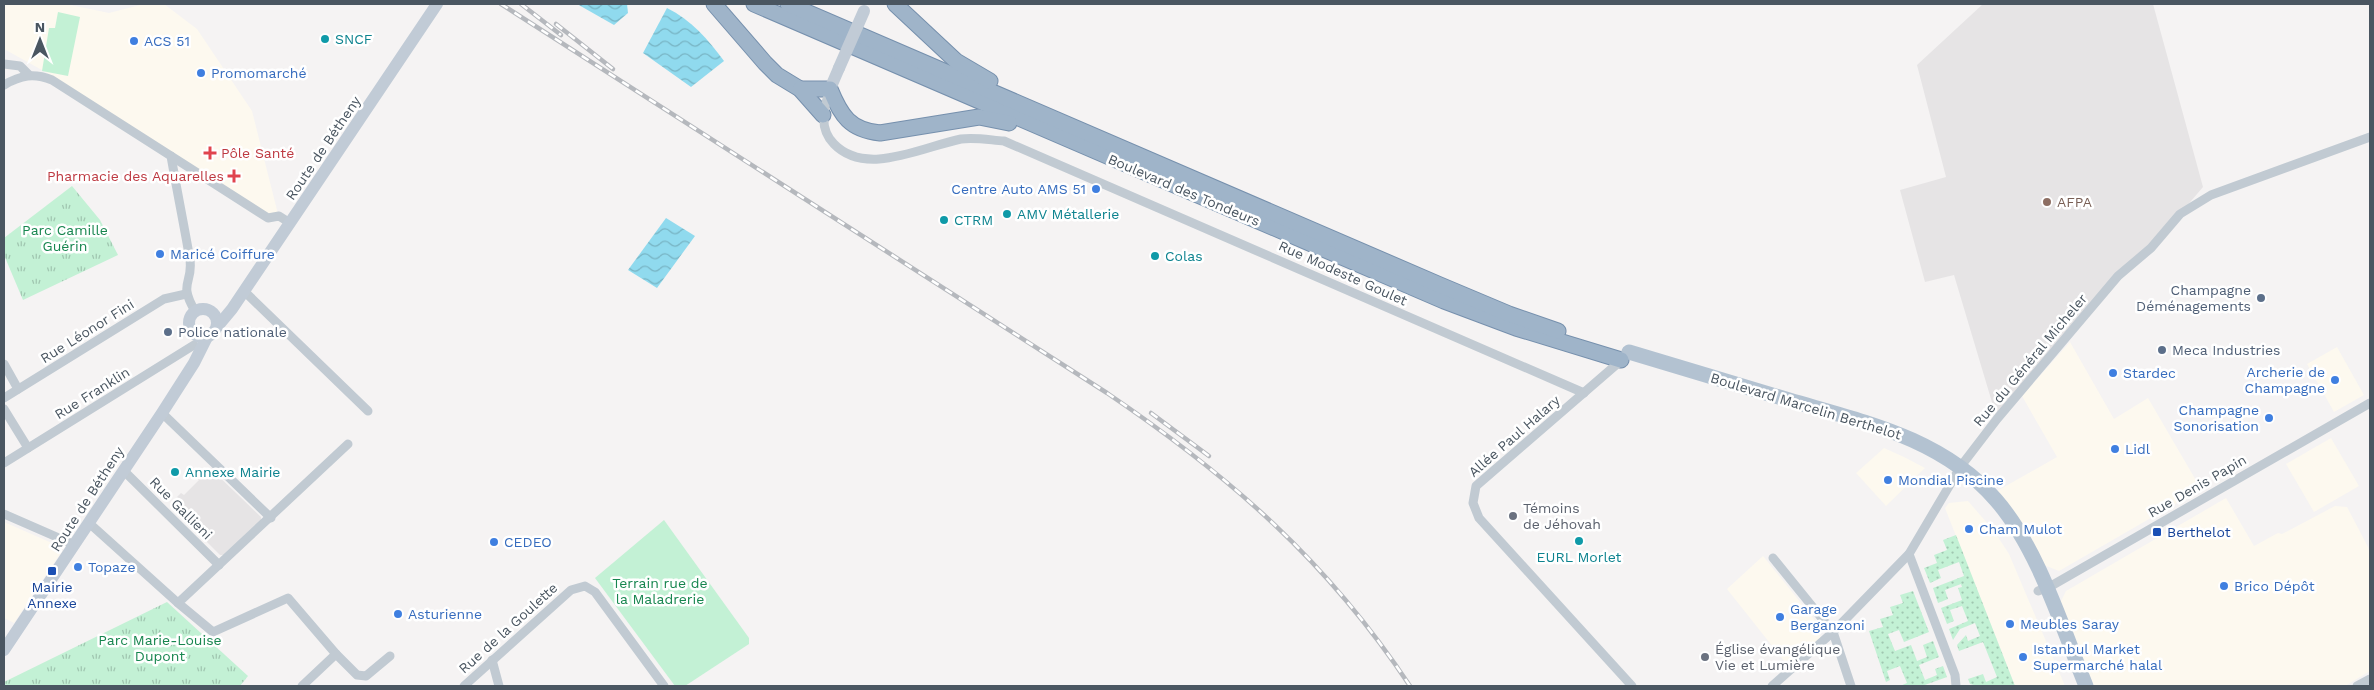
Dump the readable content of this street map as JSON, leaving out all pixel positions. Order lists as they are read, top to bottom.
{
  "streets": {
    "highway": ["Boulevard des Tondeurs"],
    "main road": ["Route de Bétheny", "Boulevard Marcelin Berthelot"],
    "street": [
      "Rue Modeste Goulet",
      "Rue Léonor Fini",
      "Rue du Général Micheler",
      "Rue Franklin",
      "Allée Paul Halary",
      "Rue Denis Papin",
      "Rue Gallieni",
      "Rue de la Goulette"
    ]
  },
  "crossings": [
    ["Route de Bétheny", "Rue Franklin"],
    ["Route de Bétheny", "Rue Gallieni"],
    ["Boulevard des Tondeurs", "Boulevard Marcelin Berthelot"],
    ["Boulevard des Tondeurs", "Allée Paul Halary"],
    ["Rue Modeste Goulet", "Allée Paul Halary"],
    ["Rue du Général Micheler", "Boulevard Marcelin Berthelot"],
    ["Boulevard Marcelin Berthelot", "Allée Paul Halary"],
    ["Boulevard Marcelin Berthelot", "Rue Denis Papin"]
  ],
  "parks": ["Parc Camille Guérin", "Terrain rue de la Maladrerie", "Parc Marie-Louise Dupont"],
  "places": {
    "other": [
      "SNCF",
      "ACS 51",
      "Promomarché",
      "Centre Auto AMS 51",
      "AFPA",
      "AMV Métallerie",
      "CTRM",
      "Maricé Coiffure",
      "Colas",
      "Champagne Déménagements",
      "Police nationale",
      "Meca Industries",
      "Stardec",
      "Archerie de Champagne",
      "Champagne Sonorisation",
      "Lidl",
      "Annexe Mairie",
      "Mondial Piscine",
      "Témoins de Jéhovah",
      "Cham Mulot",
      "EURL Morlet",
      "CEDEO",
      "Topaze",
      "Brico Dépôt",
      "Asturienne",
      "Garage Berganzoni",
      "Meubles Saray",
      "Église évangélique Vie et Lumière",
      "Istanbul Market Supermarché halal"
    ],
    "health": ["Pôle Santé", "Pharmacie des Aquarelles"],
    "transit": ["Berthelot", "Mairie Annexe"]
  },
  "north": "top"
}
